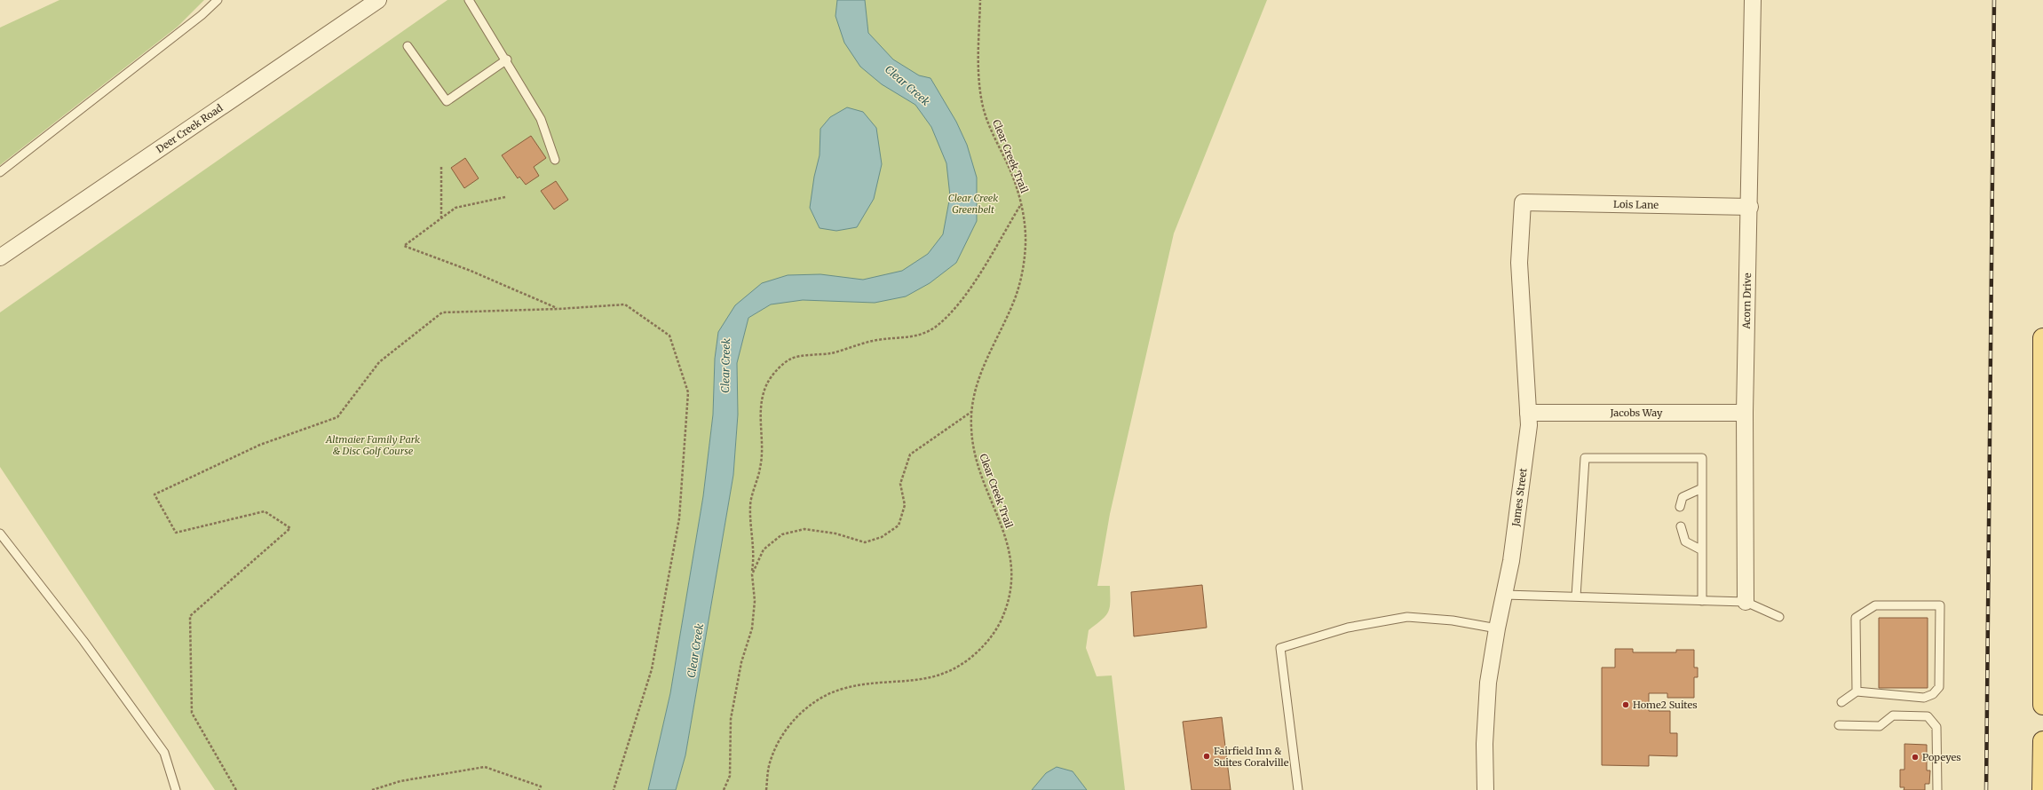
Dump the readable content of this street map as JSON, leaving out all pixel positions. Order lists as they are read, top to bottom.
{
  "streets": {
    "street": [
      "Deer Creek Road",
      "Lois Lane",
      "Acorn Drive",
      "Jacobs Way",
      "James Street"
    ],
    "path": ["Clear Creek Trail"]
  },
  "crossings": [
    ["Lois Lane", "Acorn Drive"],
    ["Lois Lane", "James Street"],
    ["Acorn Drive", "Jacobs Way"],
    ["Jacobs Way", "James Street"]
  ],
  "water": ["Clear Creek"],
  "parks": ["Clear Creek Greenbelt", "Altmaier Family Park & Disc Golf Course"],
  "places": ["Home2 Suites", "Fairfield Inn & Suites Coralville", "Popeyes"]
}
